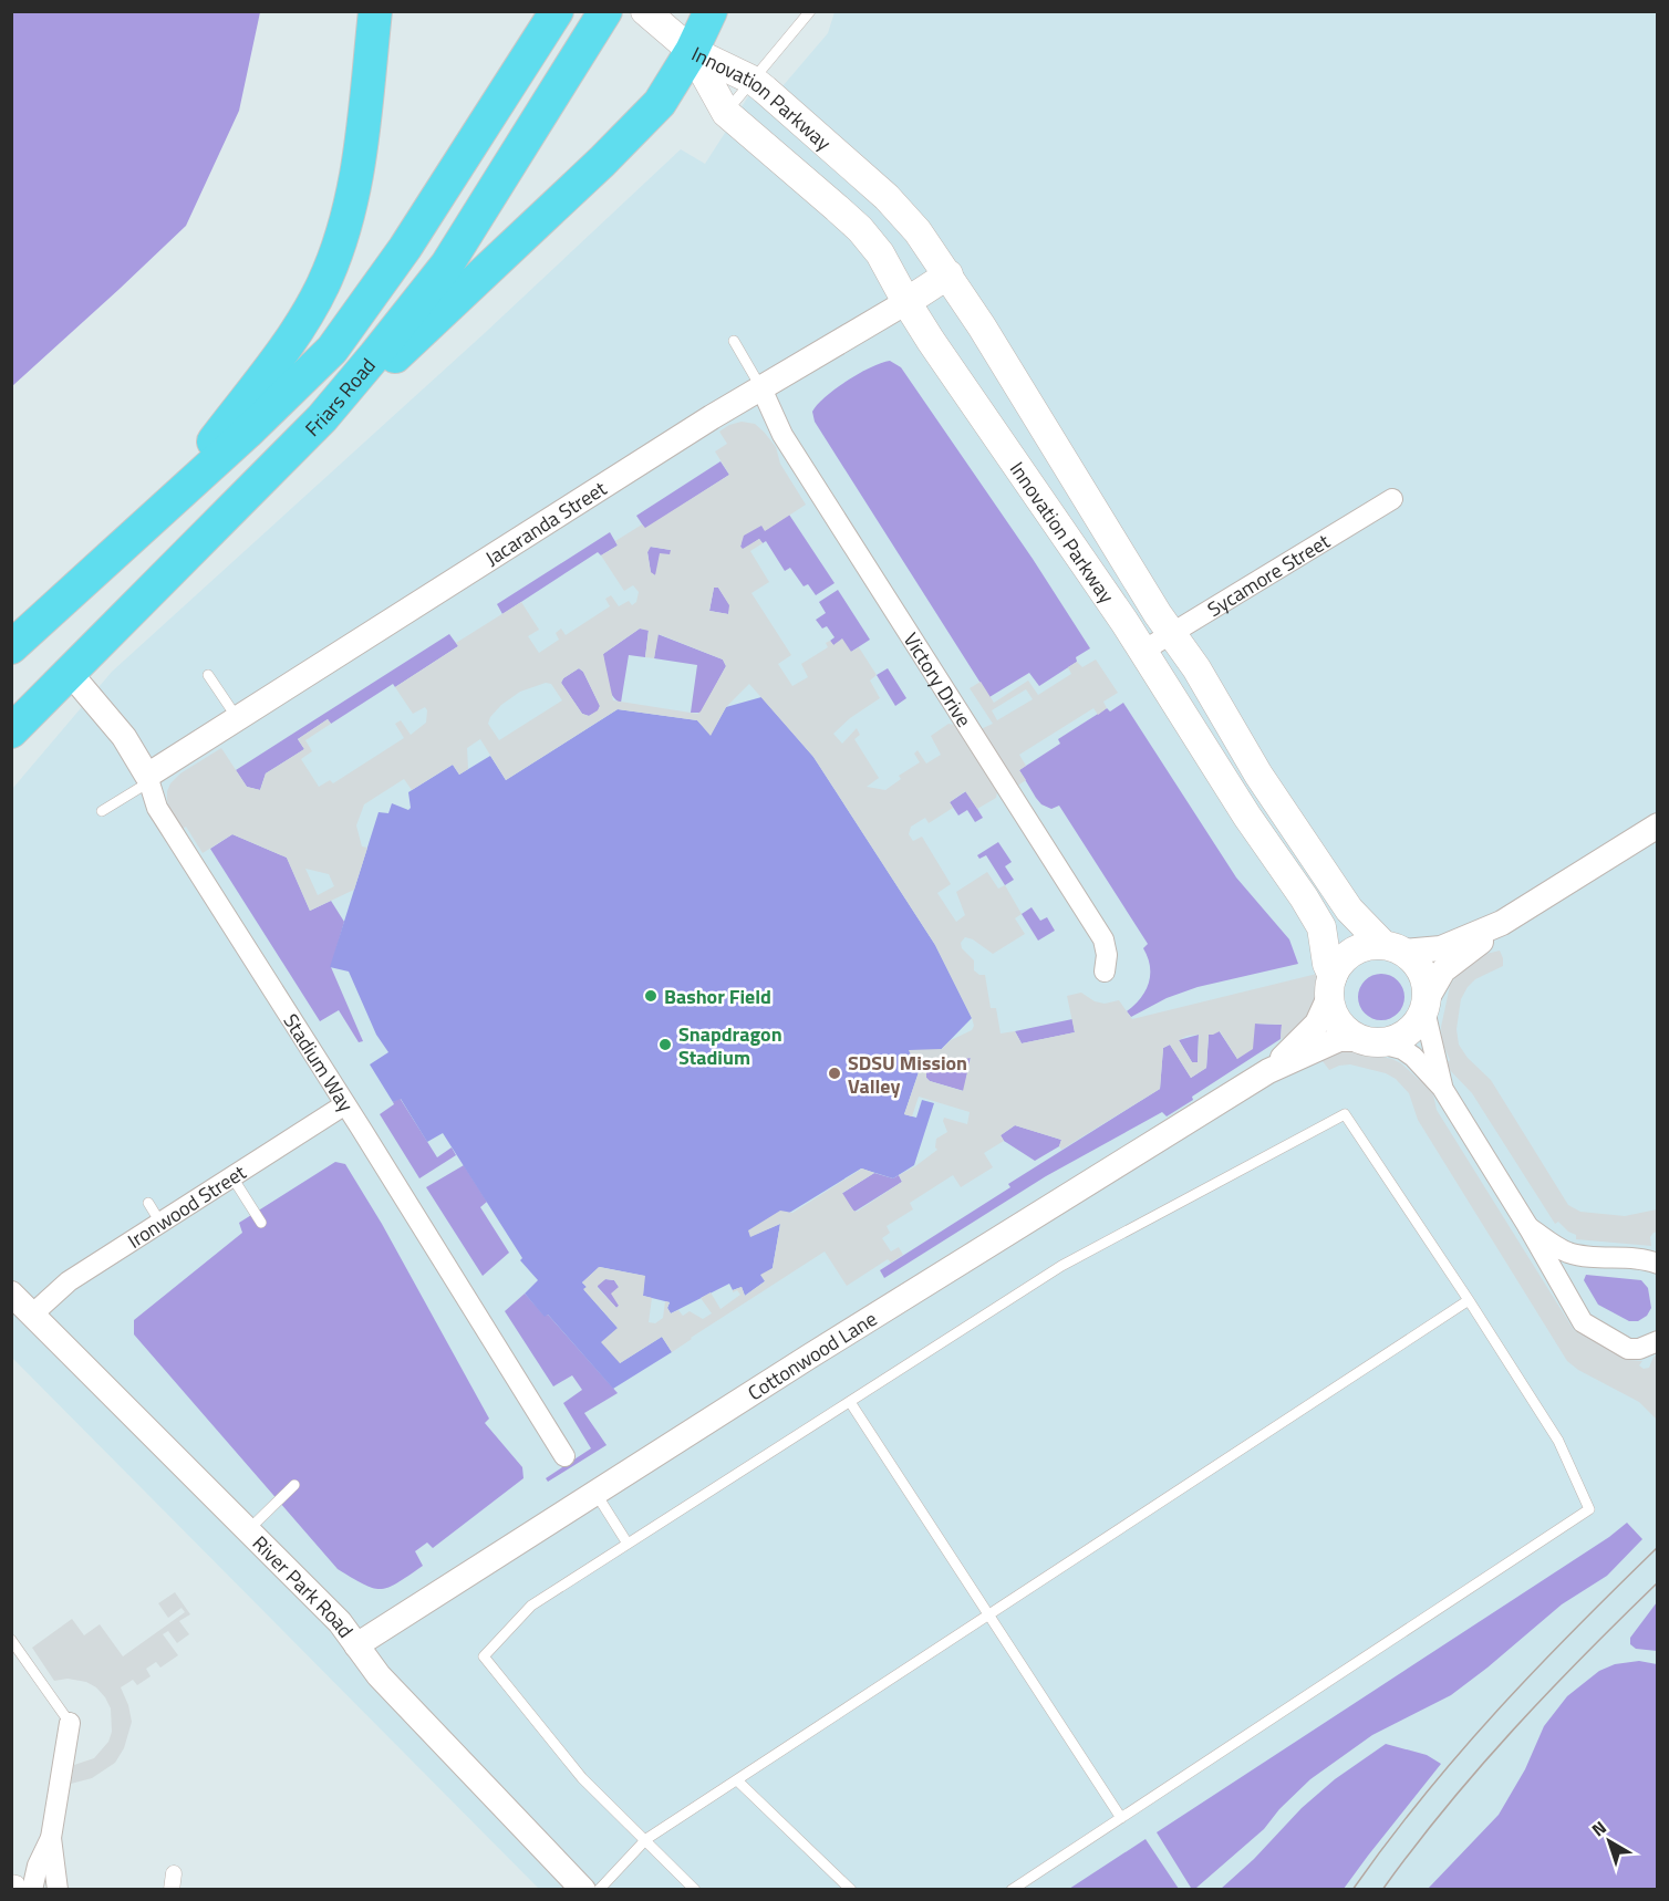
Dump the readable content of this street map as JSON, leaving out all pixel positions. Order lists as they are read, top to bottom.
{
  "streets": {
    "highway": ["Friars Road"],
    "main road": ["Innovation Parkway", "Jacaranda Street"],
    "street": [
      "Sycamore Street",
      "Victory Drive",
      "Stadium Way",
      "Ironwood Street",
      "Cottonwood Lane",
      "River Park Road"
    ]
  },
  "crossings": [
    ["Innovation Parkway", "Jacaranda Street"],
    ["Innovation Parkway", "Sycamore Street"],
    ["Innovation Parkway", "Cottonwood Lane"],
    ["Friars Road", "Stadium Way"],
    ["Jacaranda Street", "Victory Drive"],
    ["Jacaranda Street", "Stadium Way"],
    ["Stadium Way", "Ironwood Street"],
    ["Ironwood Street", "River Park Road"],
    ["Cottonwood Lane", "River Park Road"]
  ],
  "places": ["Bashor Field", "Snapdragon Stadium", "SDSU Mission Valley"],
  "north": "top left"
}
